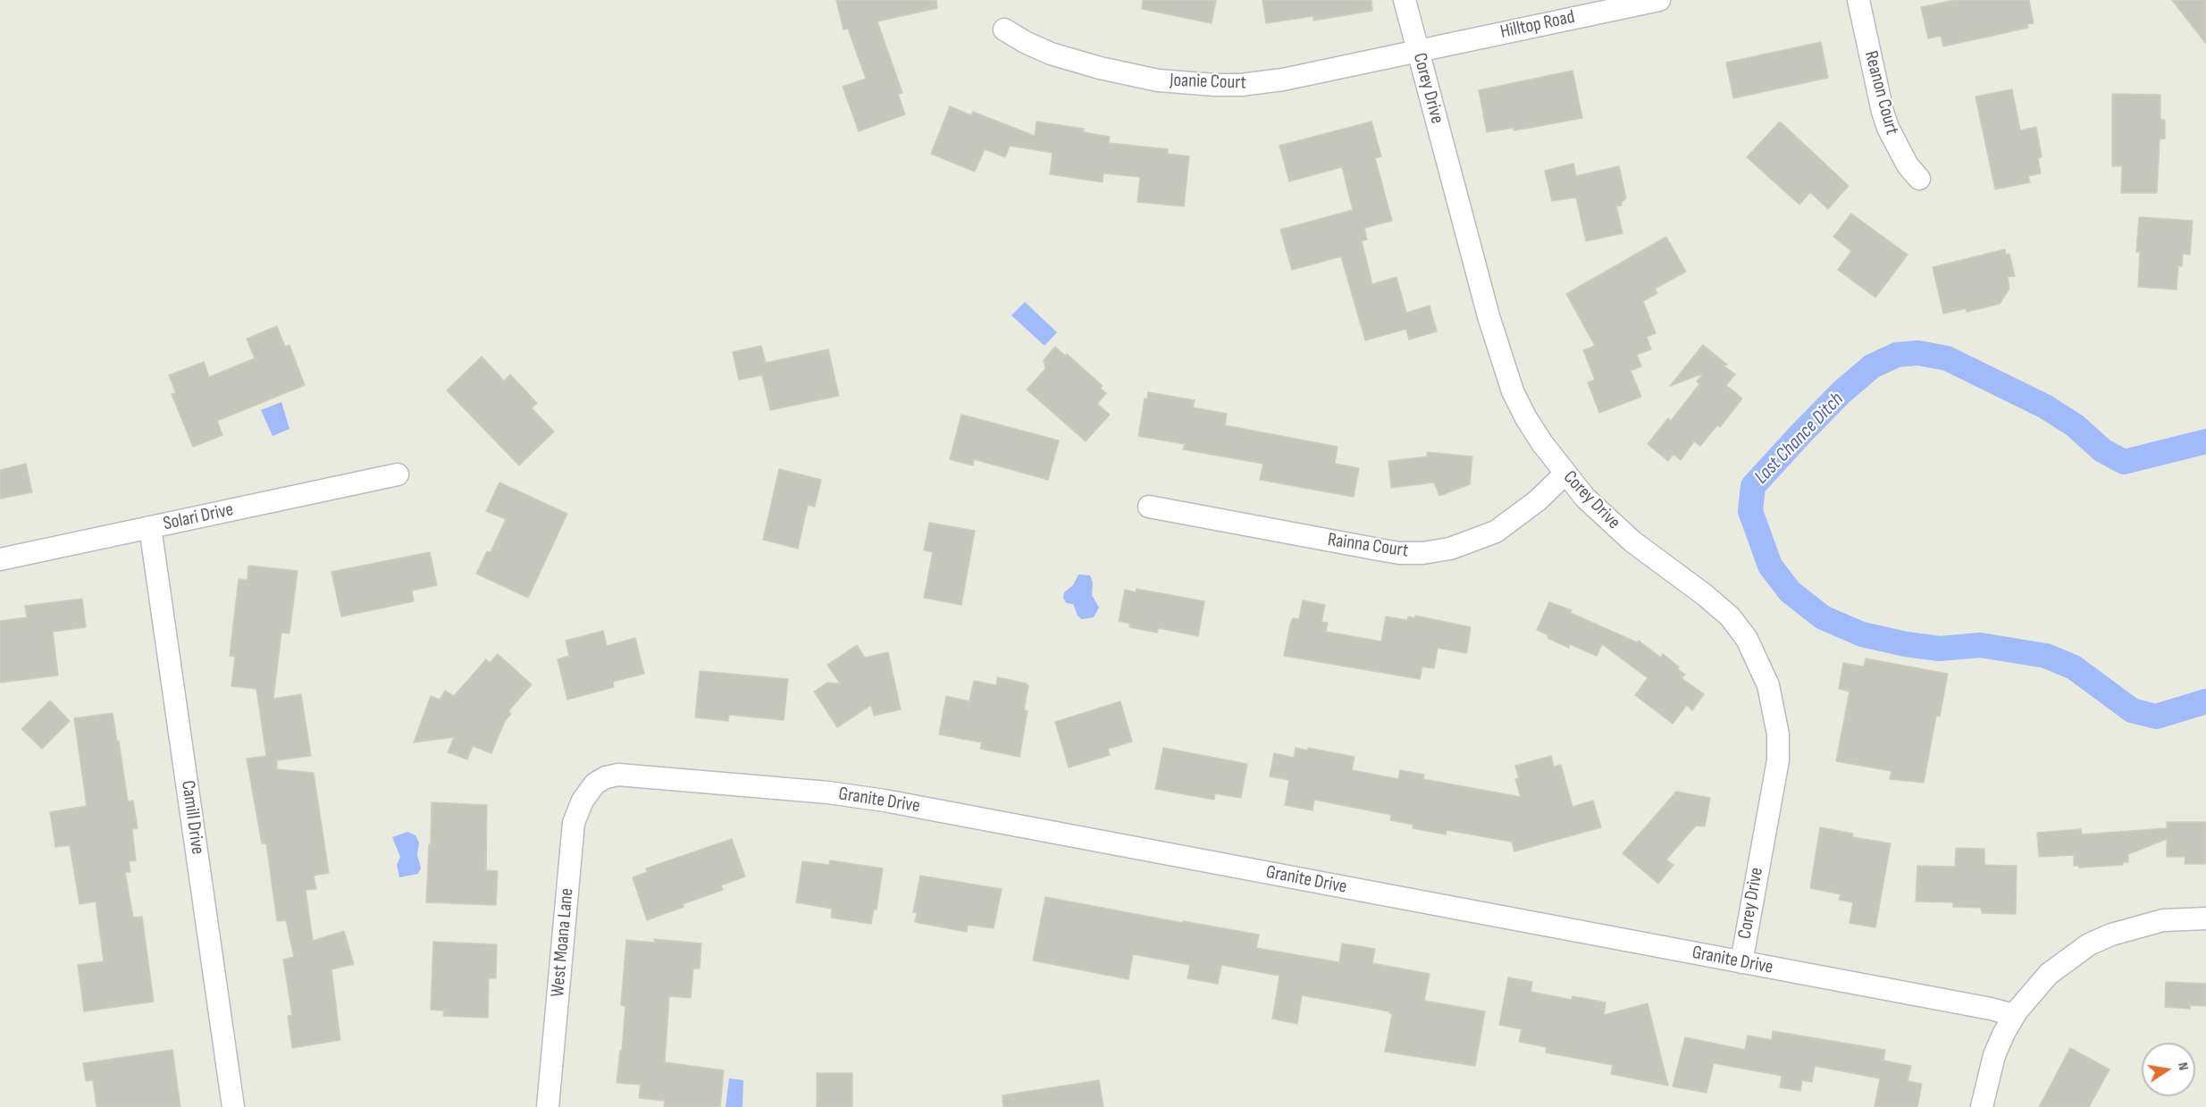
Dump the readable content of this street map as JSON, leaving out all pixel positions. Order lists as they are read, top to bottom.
{
  "streets": {
    "street": [
      "Hilltop Road",
      "Joanie Court",
      "Corey Drive",
      "Reanon Court",
      "Solari Drive",
      "Rainna Court",
      "Granite Drive",
      "Camill Drive",
      "West Moana Lane"
    ]
  },
  "crossings": [
    ["Hilltop Road", "Joanie Court"],
    ["Hilltop Road", "Corey Drive"],
    ["Joanie Court", "Corey Drive"],
    ["Corey Drive", "Rainna Court"],
    ["Corey Drive", "Granite Drive"],
    ["Solari Drive", "Camill Drive"],
    ["Granite Drive", "West Moana Lane"]
  ],
  "water": ["Last Chance Ditch"],
  "north": "right"
}
